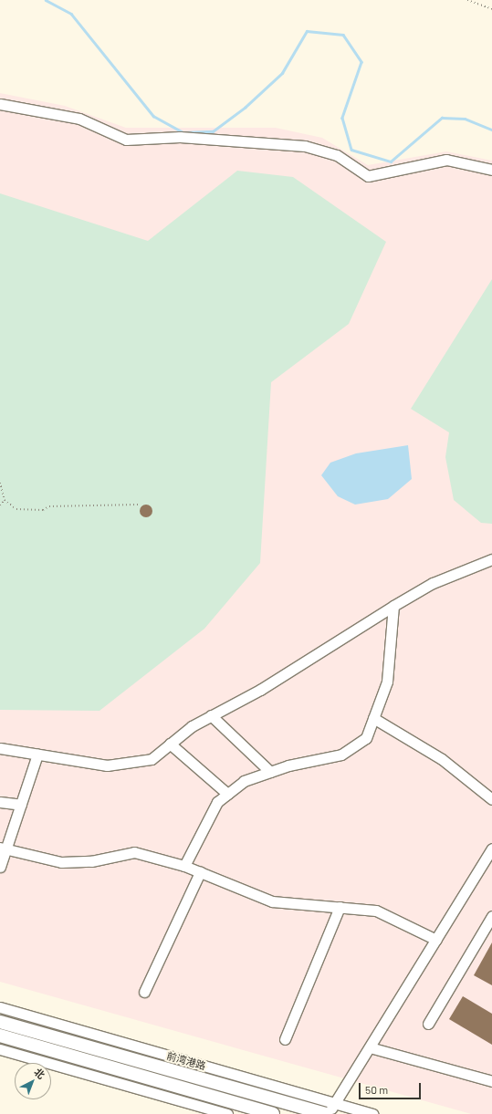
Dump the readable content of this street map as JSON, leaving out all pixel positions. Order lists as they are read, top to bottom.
{
  "streets": {
    "main road": ["前湾港路"]
  },
  "scale_bar": "50 m",
  "north": "top right"
}
